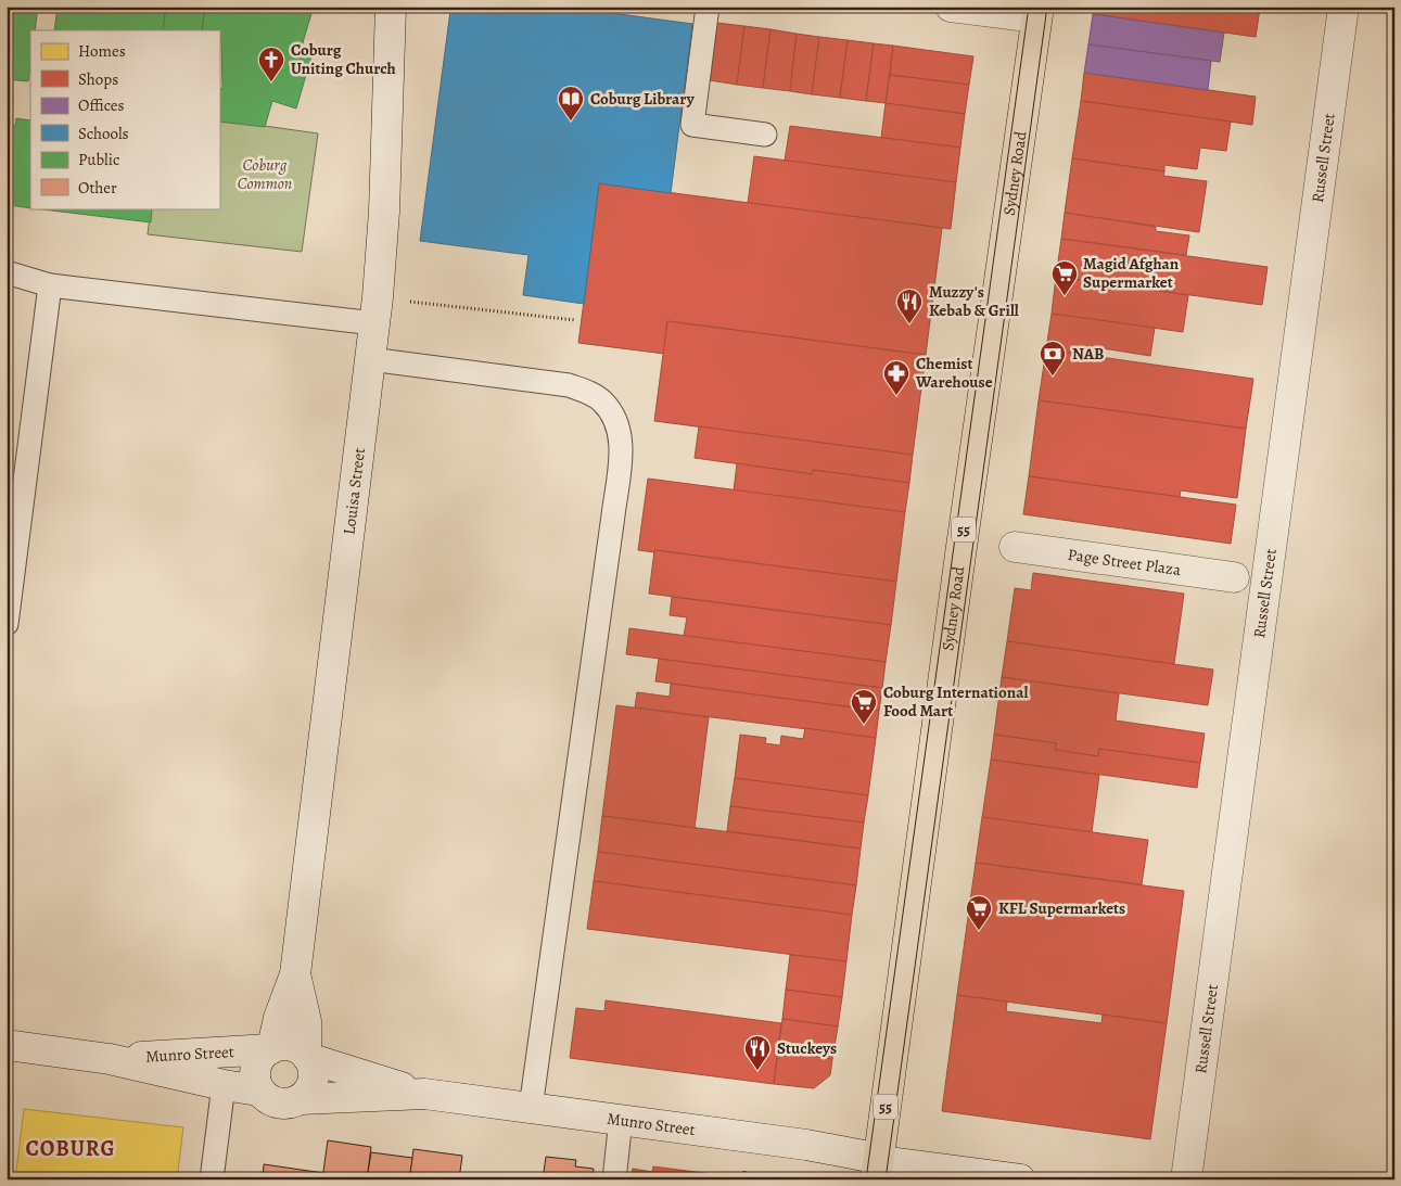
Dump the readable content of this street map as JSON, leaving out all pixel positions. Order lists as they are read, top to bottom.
{
  "streets": {
    "highway": ["Sydney Road", "55"],
    "street": [
      "Russell Street",
      "Louisa Street",
      "Page Street Plaza",
      "Munro Street"
    ]
  },
  "crossings": [
    ["Sydney Road", "Munro Street"],
    ["Louisa Street", "Munro Street"]
  ],
  "districts": ["COBURG"],
  "parks": ["Coburg Common"],
  "places": {
    "church": ["Coburg Uniting Church"],
    "library": ["Coburg Library"],
    "supermarket": ["Magid Afghan Supermarket", "Coburg International Food Mart", "KFL Supermarkets"],
    "restaurant": ["Muzzy's Kebab & Grill", "Stuckeys"],
    "bank": ["NAB"],
    "pharmacy": ["Chemist Warehouse"]
  },
  "legend": [
    "Homes",
    "Shops",
    "Offices",
    "Schools",
    "Public",
    "Other"
  ]
}
